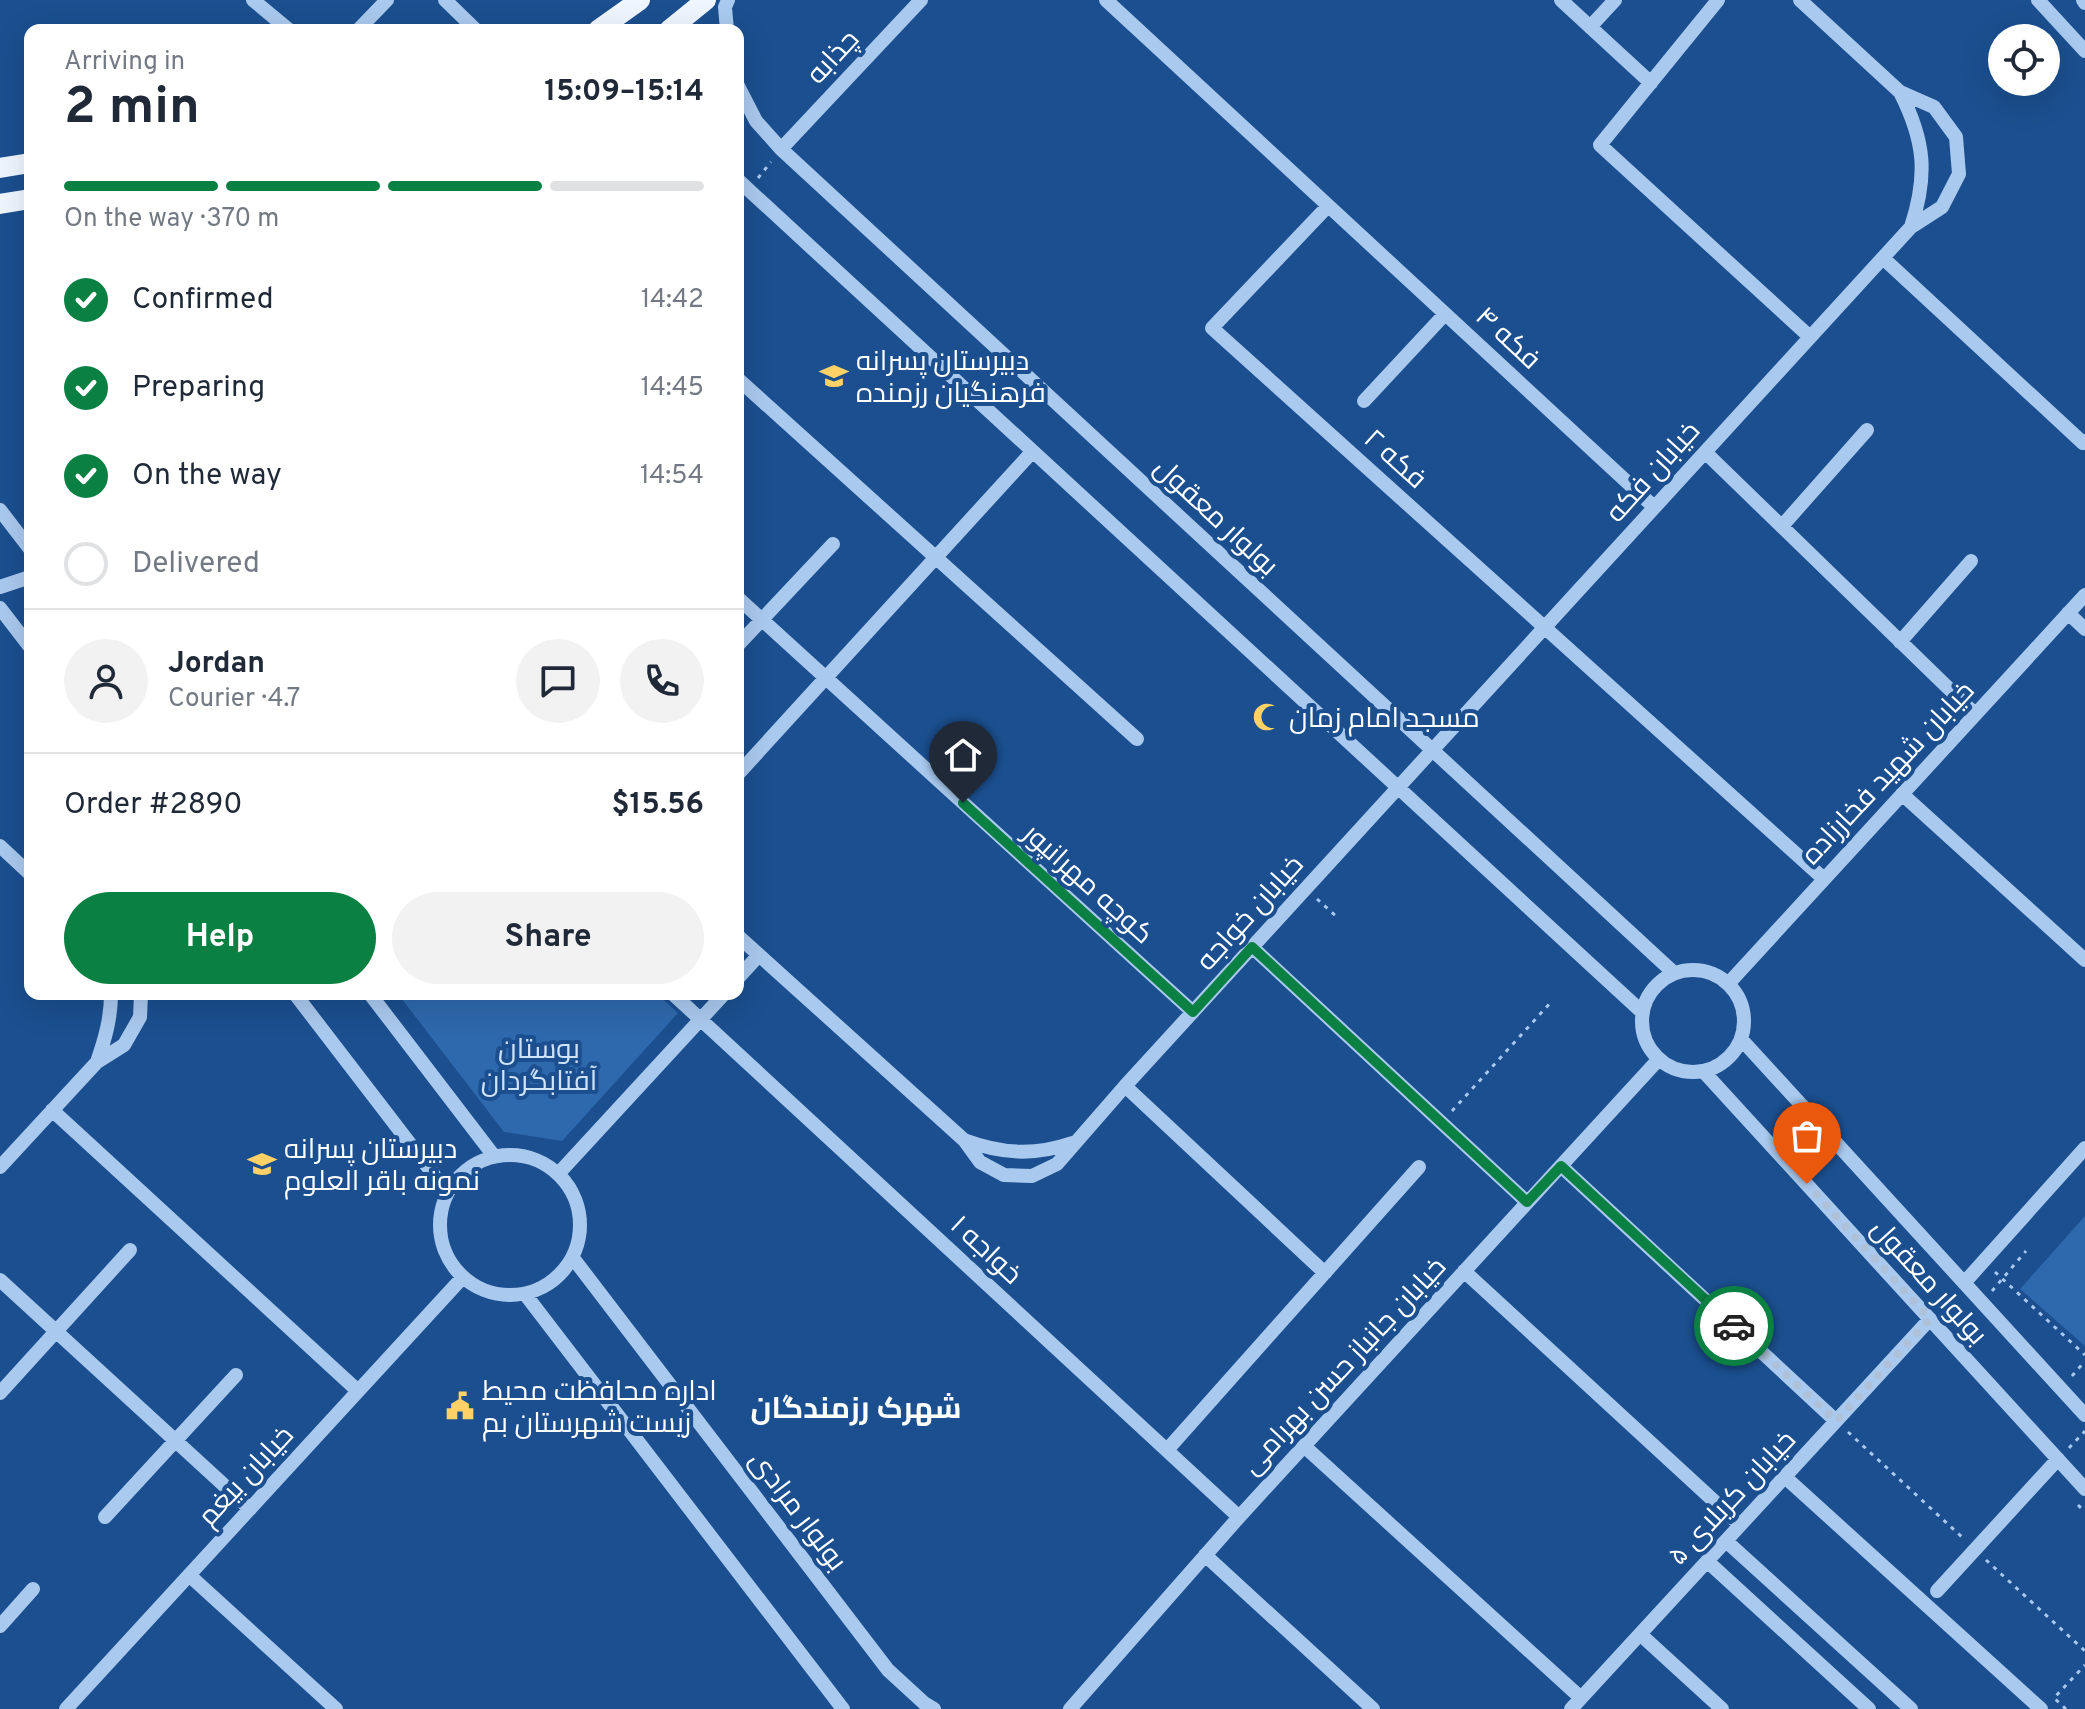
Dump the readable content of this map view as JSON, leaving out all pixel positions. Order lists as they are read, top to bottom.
{
  "streets": {
    "street": [
      "چذابه",
      "فکه ۴",
      "فکه ۲",
      "خیابان فکه",
      "بولوار معقول",
      "خیابان شهید فخارزاده",
      "کوچه مهرانپور",
      "خیابان خواجه",
      "خواجه ۱",
      "خیابان جانباز حسن بهرامی",
      "خیابان بیغم",
      "خیابان کربلای ۵",
      "بولوار مرادی"
    ]
  },
  "crossings": [
    ["چذابه", "بولوار معقول"],
    ["فکه ۴", "فکه ۲"],
    ["فکه ۴", "خیابان فکه"],
    ["فکه ۲", "خیابان فکه"],
    ["فکه ۲", "خیابان شهید فخارزاده"],
    ["خیابان فکه", "بولوار معقول"],
    ["خیابان فکه", "خیابان خواجه"],
    ["بولوار معقول", "خیابان شهید فخارزاده"],
    ["بولوار معقول", "خیابان خواجه"],
    ["بولوار معقول", "خیابان جانباز حسن بهرامی"],
    ["بولوار معقول", "خیابان کربلای ۵"],
    ["خیابان شهید فخارزاده", "خیابان جانباز حسن بهرامی"],
    ["کوچه مهرانپور", "خیابان خواجه"],
    ["خواجه ۱", "خیابان جانباز حسن بهرامی"],
    ["خیابان بیغم", "بولوار مرادی"]
  ],
  "districts": ["شهرک رزمندگان"],
  "parks": ["بوستان آفتابگردان"],
  "places": {
    "school or university": ["دبیرستان پسرانه فرهنگیان رزمنده", "دبیرستان پسرانه نمونه باقر العلوم"],
    "mosque": ["مسجد امام زمان"],
    "public building": ["اداره محافظت محیط زیست شهرستان بم"]
  },
  "page": {
    "heading": ["2 min", "Arriving in", "15:09–15:14"],
    "panel": [
      "Jordan",
      "Courier · 4.7",
      "Order #2890",
      "$15.56"
    ],
    "bar": "On the way · 370 m",
    "list": [
      ["Confirmed", "14:42"],
      ["Preparing", "14:45"],
      ["On the way", "14:54"],
      "Delivered"
    ],
    "buttons": ["Help", "Share"]
  }
}
